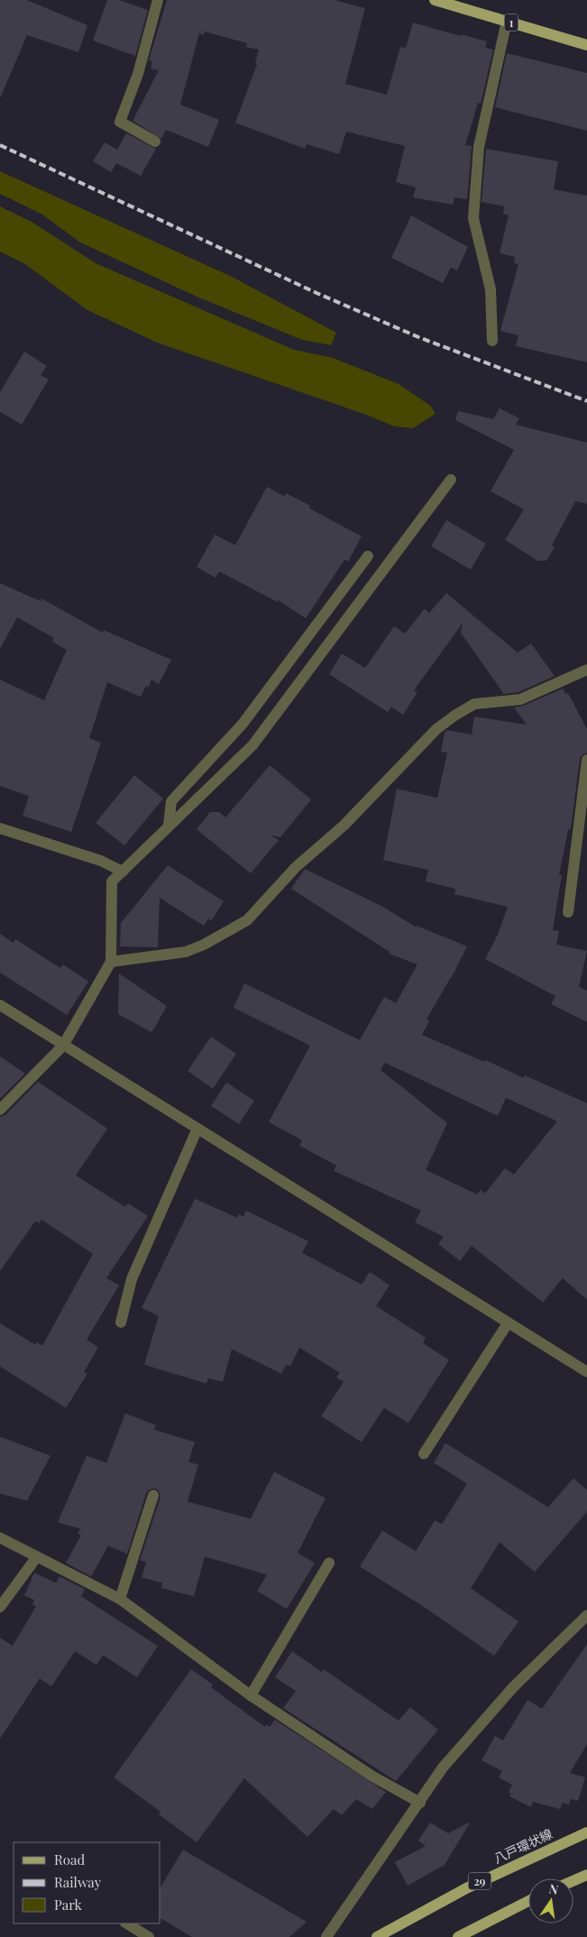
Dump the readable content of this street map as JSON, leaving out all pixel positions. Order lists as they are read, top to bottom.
{
  "streets": {
    "main road": ["1", "八戸環状線", "29"]
  },
  "legend": ["Road", "Railway", "Park"],
  "north": "top"
}
